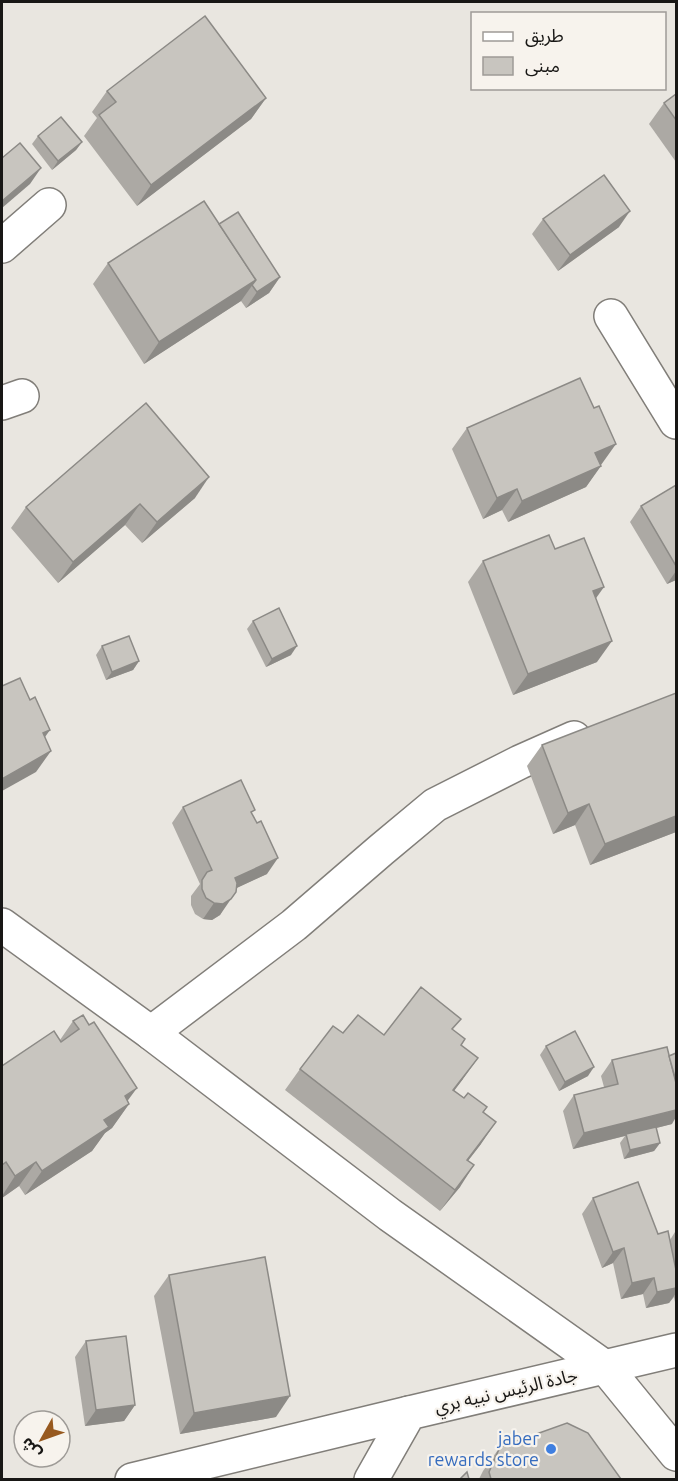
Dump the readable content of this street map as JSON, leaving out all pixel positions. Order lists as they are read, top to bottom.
{
  "streets": {
    "street": ["جادة الرئيس نبيه بري"]
  },
  "places": ["jaber rewards store"],
  "legend": ["طريق", "مبنى"],
  "north": "bottom left"
}
